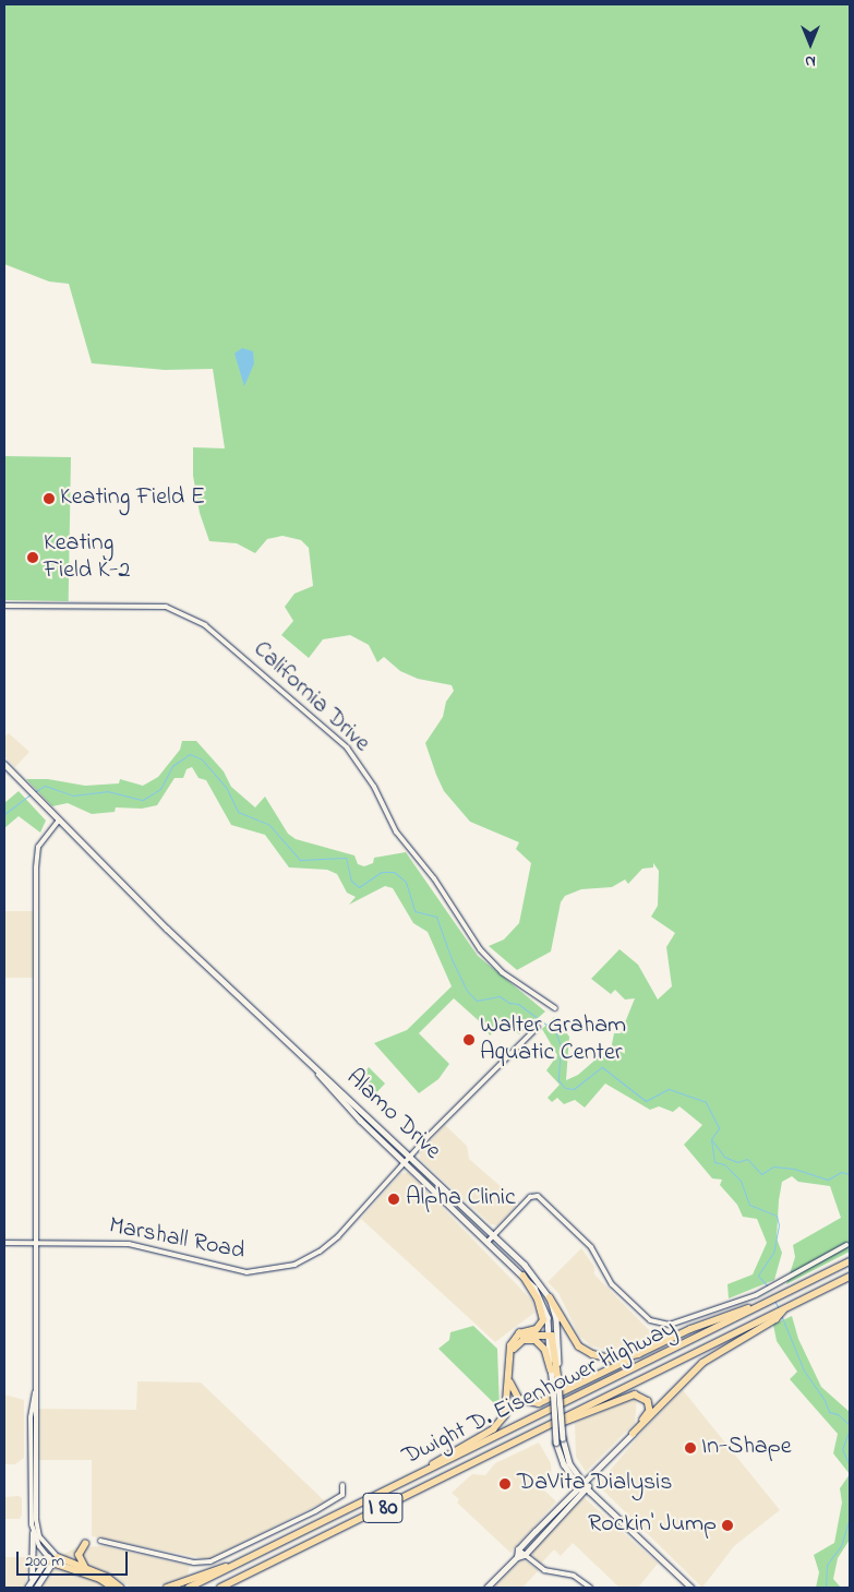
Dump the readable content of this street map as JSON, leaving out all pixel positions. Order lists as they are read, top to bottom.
{
  "streets": {
    "highway": ["Dwight D. Eisenhower Highway", "I 80"],
    "main road": ["Alamo Drive"],
    "street": ["California Drive", "Marshall Road"]
  },
  "crossings": [
    ["Alamo Drive", "Marshall Road"]
  ],
  "places": [
    "Keating Field E",
    "Keating Field K-2",
    "Walter Graham Aquatic Center",
    "Alpha Clinic",
    "In-Shape",
    "DaVita Dialysis",
    "Rockin' Jump"
  ],
  "scale_bar": "200 m",
  "north": "bottom"
}
